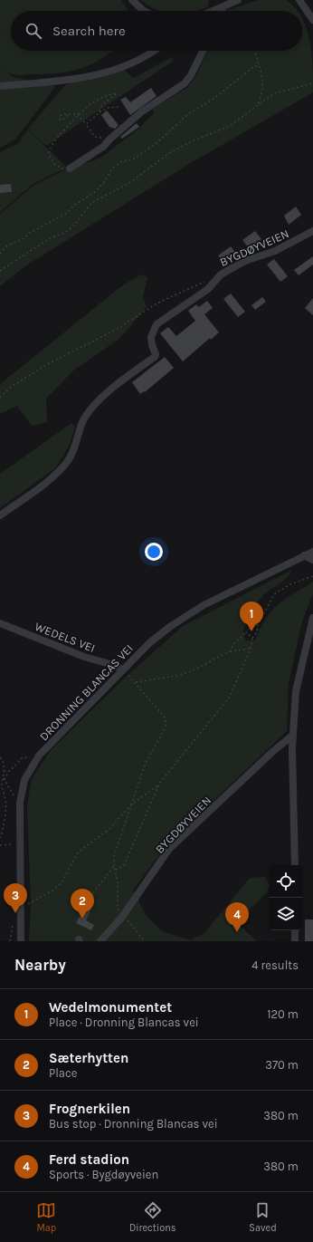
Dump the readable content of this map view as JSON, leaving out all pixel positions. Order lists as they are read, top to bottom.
{
  "streets": {
    "street": ["BYGDØYVEIEN", "WEDELS VEI", "DRONNING BLANCAS VEI"]
  },
  "crossings": [
    ["WEDELS VEI", "DRONNING BLANCAS VEI"]
  ],
  "page": {
    "search": "Search here",
    "pins": [
      "1",
      "3",
      "2",
      "4"
    ],
    "heading": ["Nearby", "4 results"],
    "list": [
      {
        "mark": "1",
        "name": "Wedelmonumentet",
        "note": "Place · Dronning Blancas vei",
        "value": "120 m"
      },
      {
        "mark": "2",
        "name": "Sæterhytten",
        "note": "Place",
        "value": "370 m"
      },
      {
        "mark": "3",
        "name": "Frognerkilen",
        "note": "Bus stop · Dronning Blancas vei",
        "value": "380 m"
      },
      {
        "mark": "4",
        "name": "Ferd stadion",
        "note": "Sports · Bygdøyveien",
        "value": "380 m"
      }
    ],
    "nav": ["Map", "Directions", "Saved"]
  }
}
